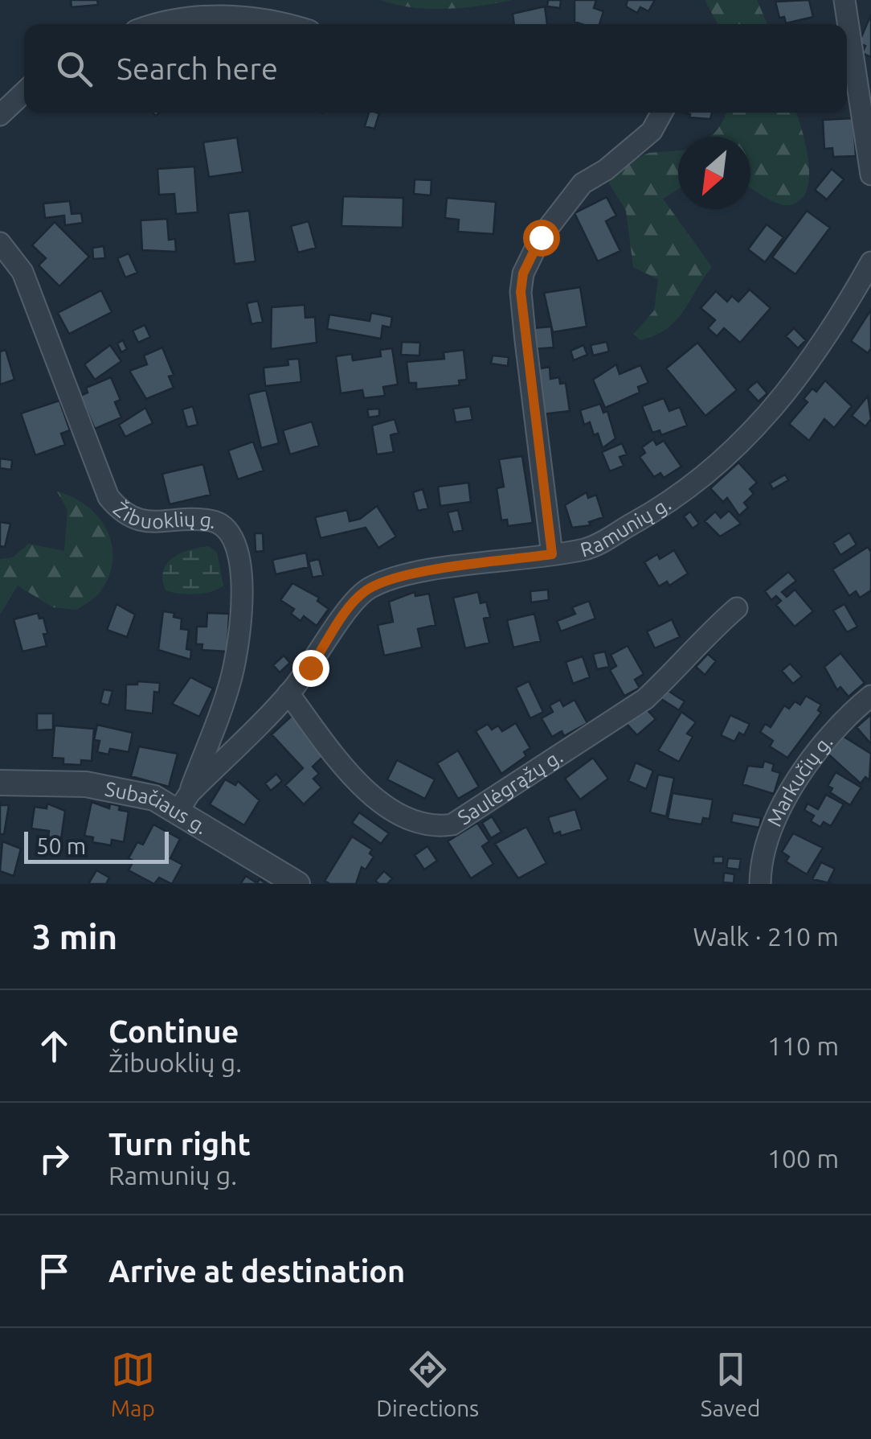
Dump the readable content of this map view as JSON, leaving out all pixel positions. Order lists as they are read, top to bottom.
{
  "streets": {
    "street": [
      "Žibuoklių g.",
      "Ramunių g.",
      "Markučių g.",
      "Saulėgrąžų g.",
      "Subačiaus g."
    ]
  },
  "crossings": [
    ["Žibuoklių g.", "Ramunių g."],
    ["Žibuoklių g.", "Subačiaus g."],
    ["Ramunių g.", "Saulėgrąžų g."],
    ["Ramunių g.", "Subačiaus g."]
  ],
  "scale_bar": "50 m",
  "north": "bottom left",
  "page": {
    "search": "Search here",
    "scale": "50 m",
    "heading": ["3 min", "Walk · 210 m"],
    "list": [
      ["Continue", "Žibuoklių g.", "110 m"],
      ["Turn right", "Ramunių g.", "100 m"],
      "Arrive at destination"
    ],
    "nav": ["Map", "Directions", "Saved"]
  }
}
